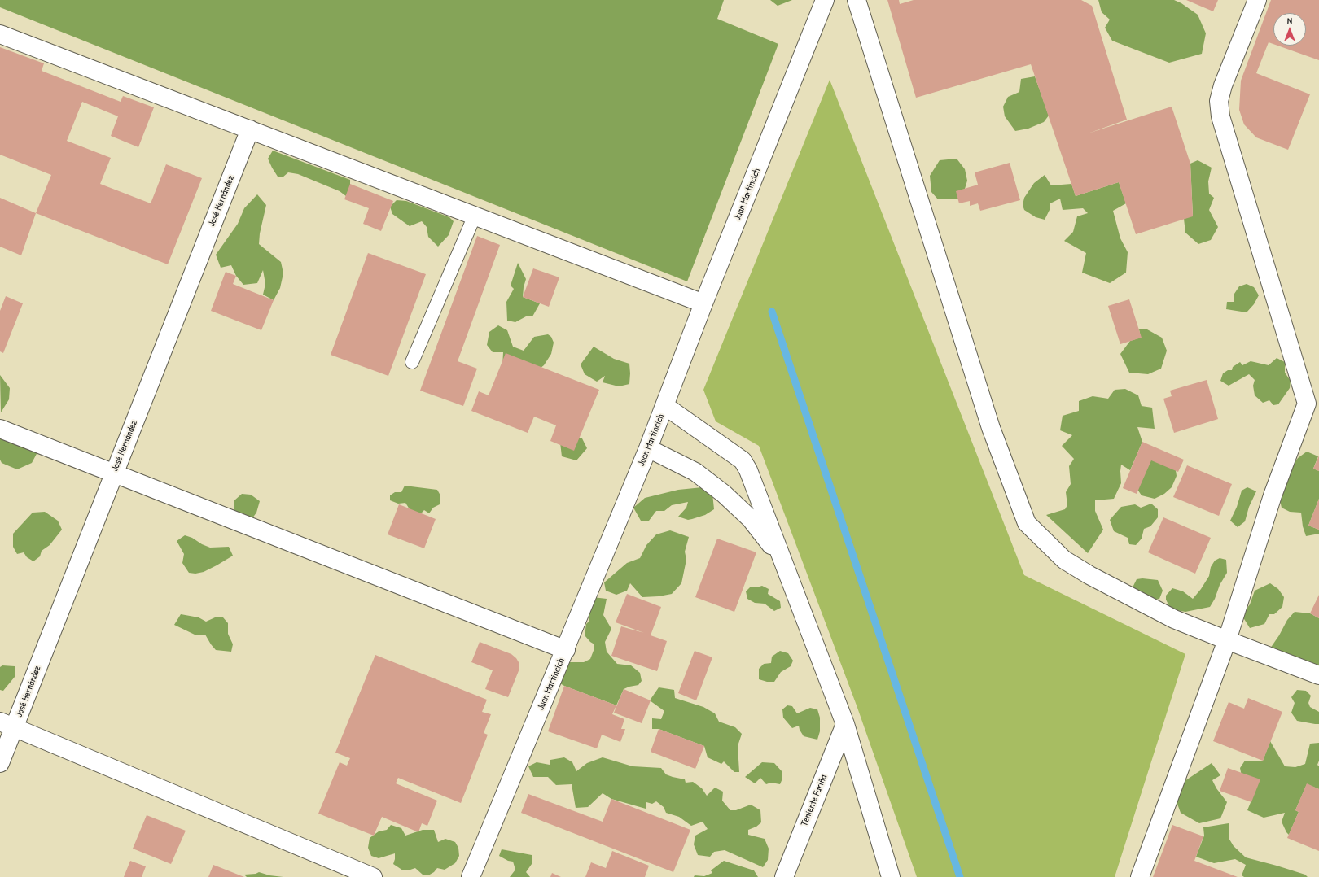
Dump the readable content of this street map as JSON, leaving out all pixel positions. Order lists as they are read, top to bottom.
{
  "streets": {
    "street": ["Juan Martincich", "José Hernández", "Teniente Fariña"]
  },
  "north": "top"
}
